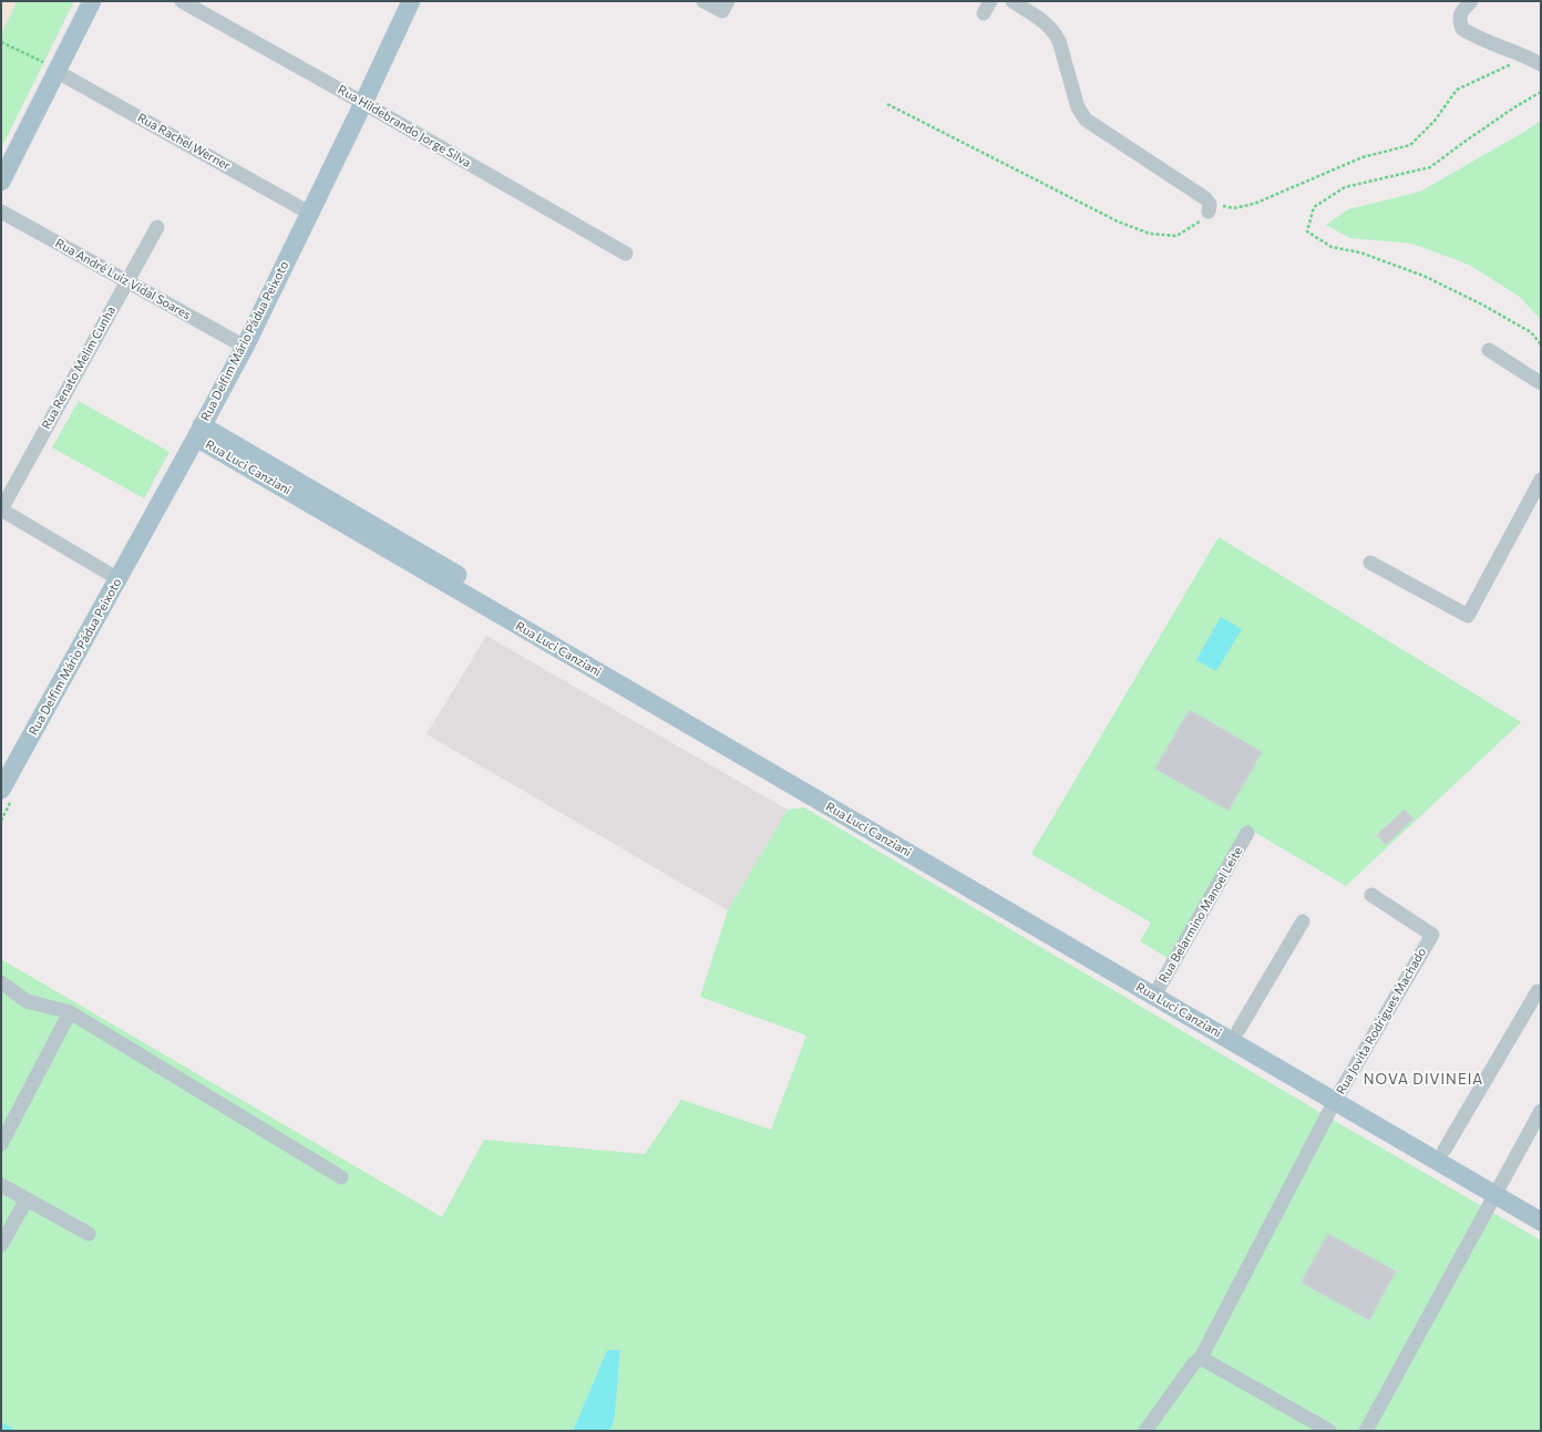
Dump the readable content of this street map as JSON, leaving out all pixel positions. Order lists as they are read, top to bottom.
{
  "streets": {
    "main road": ["Rua Delfim Mário Pádua Peixoto", "Rua Luci Canziani"],
    "street": [
      "Rua Hildebrando Jorge Silva",
      "Rua Rachel Werner",
      "Rua André Luiz Vidal Soares",
      "Rua Renato Melim Cunha",
      "Rua Belarmino Manoel Leite",
      "Rua Jovita Rodrigues Machado"
    ]
  },
  "crossings": [
    ["Rua Hildebrando Jorge Silva", "Rua Delfim Mário Pádua Peixoto"],
    ["Rua Rachel Werner", "Rua Delfim Mário Pádua Peixoto"],
    ["Rua André Luiz Vidal Soares", "Rua Delfim Mário Pádua Peixoto"],
    ["Rua André Luiz Vidal Soares", "Rua Renato Melim Cunha"],
    ["Rua Delfim Mário Pádua Peixoto", "Rua Luci Canziani"],
    ["Rua Luci Canziani", "Rua Belarmino Manoel Leite"],
    ["Rua Luci Canziani", "Rua Jovita Rodrigues Machado"]
  ],
  "districts": ["NOVA DIVINEIA"]
}
